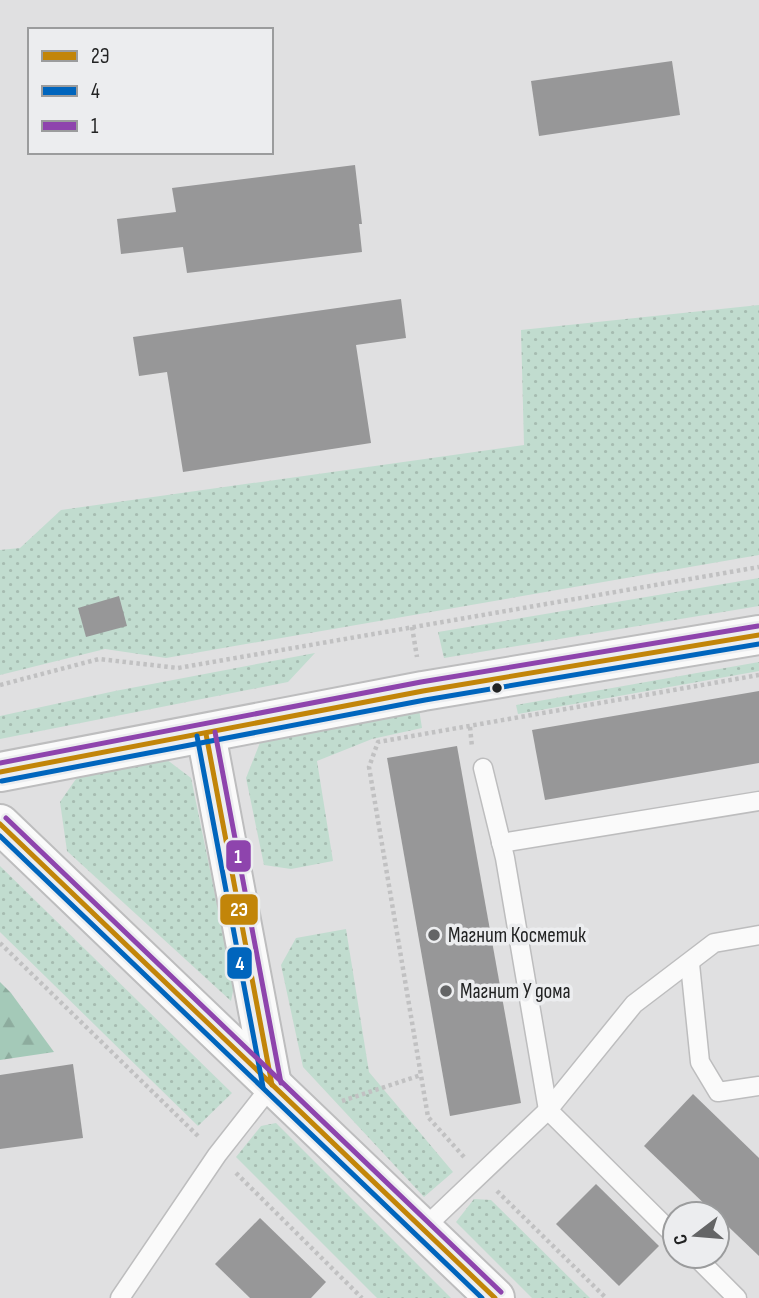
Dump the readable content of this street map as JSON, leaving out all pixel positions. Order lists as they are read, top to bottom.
{
  "places": ["Магнит Косметик", "Магнит У дома"],
  "lines": ["transit line 1", "transit line 2Э", "transit line 4"],
  "legend": ["2Э", "4", "1"],
  "north": "left"
}
